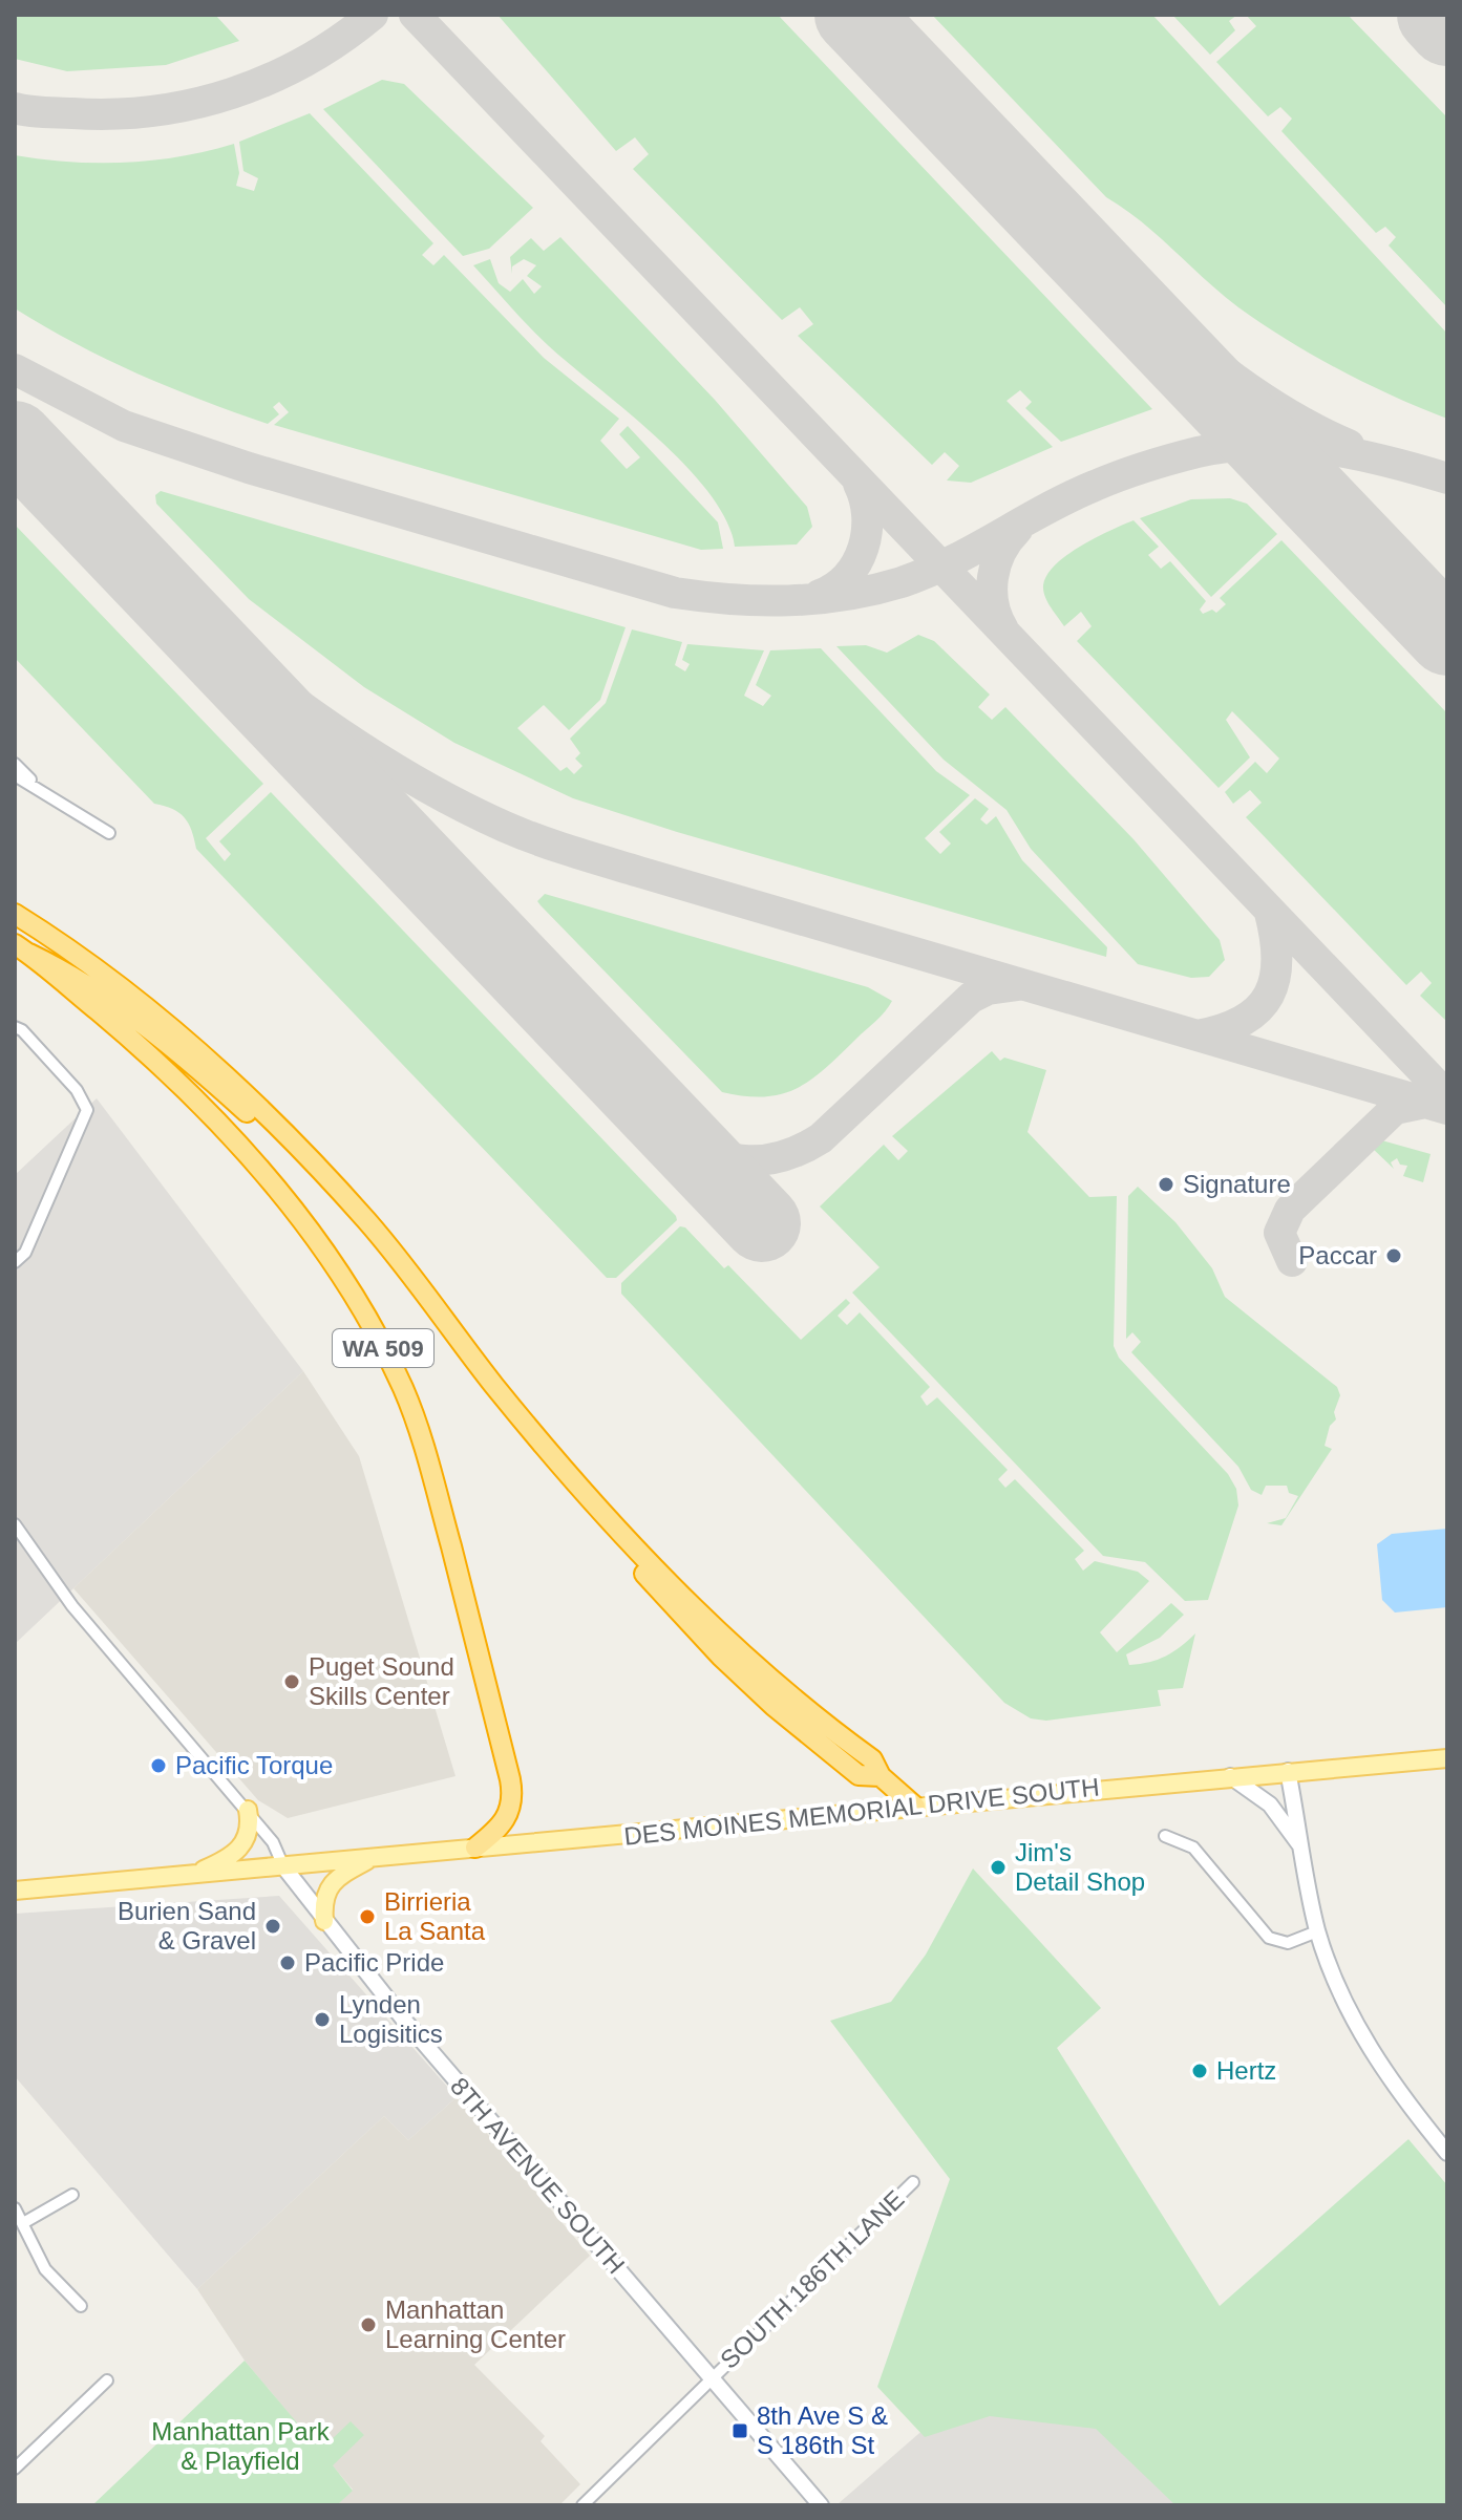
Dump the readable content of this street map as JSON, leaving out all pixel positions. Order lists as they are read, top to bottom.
{
  "streets": {
    "highway": ["WA 509"],
    "main road": ["DES MOINES MEMORIAL DRIVE SOUTH"],
    "street": ["8TH AVENUE SOUTH", "SOUTH 186TH LANE"]
  },
  "crossings": [
    ["WA 509", "DES MOINES MEMORIAL DRIVE SOUTH"],
    ["DES MOINES MEMORIAL DRIVE SOUTH", "8TH AVENUE SOUTH"],
    ["8TH AVENUE SOUTH", "SOUTH 186TH LANE"]
  ],
  "parks": ["Manhattan Park & Playfield"],
  "places": {
    "other": [
      "Signature",
      "Paccar",
      "Puget Sound Skills Center",
      "Pacific Torque",
      "Jim's Detail Shop",
      "Birrieria La Santa",
      "Burien Sand & Gravel",
      "Pacific Pride",
      "Lynden Logisitics",
      "Hertz",
      "Manhattan Learning Center"
    ],
    "transit": ["8th Ave S & S 186th St"]
  }
}
